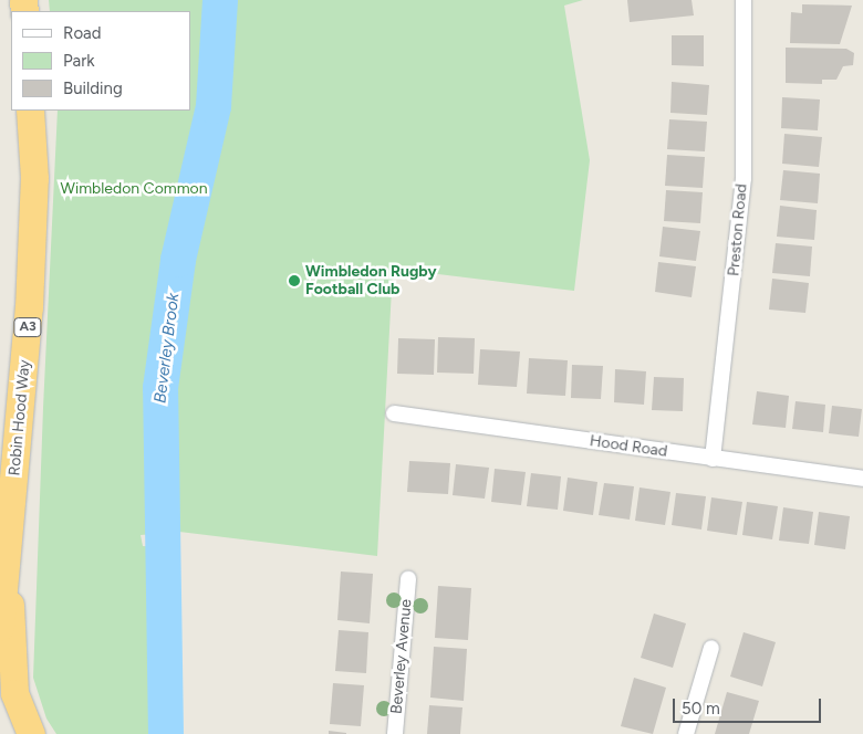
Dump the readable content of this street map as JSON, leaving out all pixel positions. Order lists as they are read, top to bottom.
{
  "streets": {
    "highway": ["A3", "Robin Hood Way"],
    "street": ["Preston Road", "Hood Road", "Beverley Avenue"]
  },
  "crossings": [
    ["Preston Road", "Hood Road"]
  ],
  "water": ["Beverley Brook"],
  "parks": ["Wimbledon Common"],
  "places": ["Wimbledon Rugby Football Club"],
  "legend": ["Road", "Park", "Building"],
  "scale_bar": "50 m"
}
